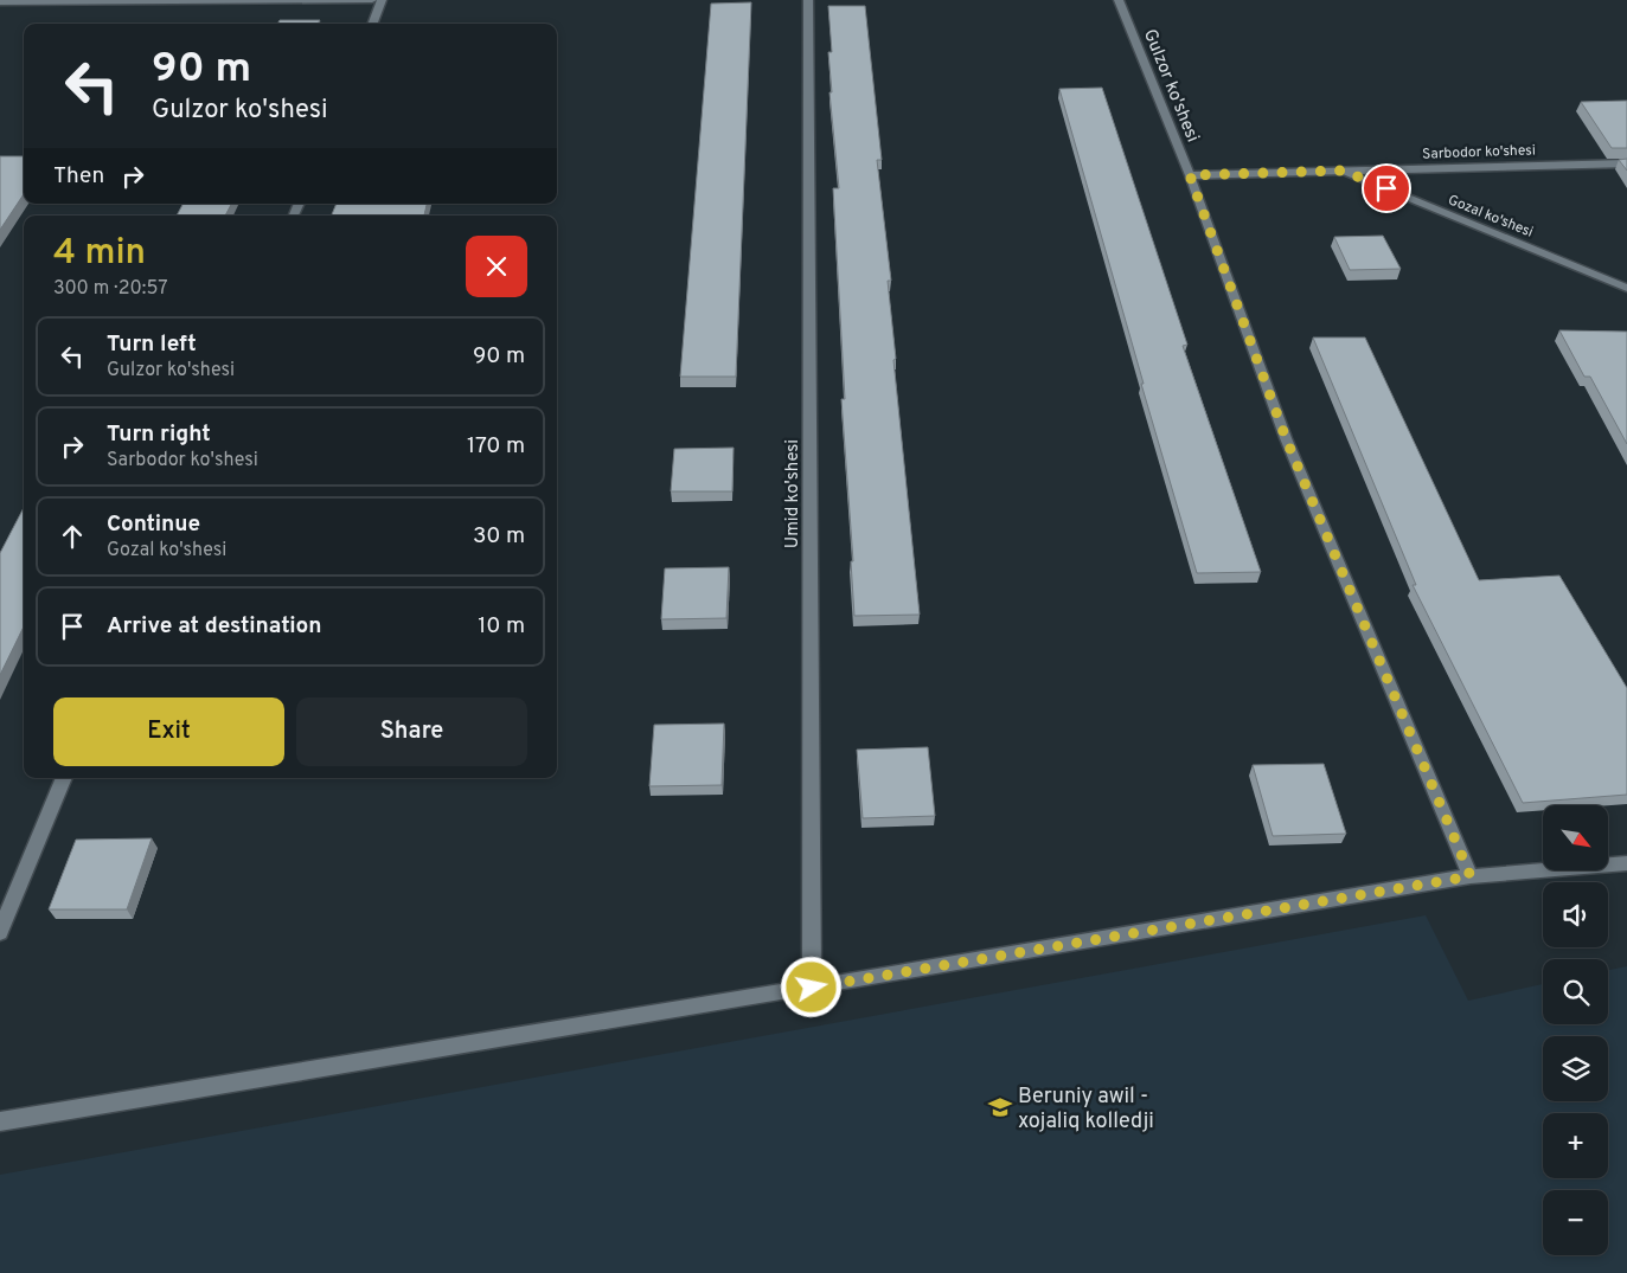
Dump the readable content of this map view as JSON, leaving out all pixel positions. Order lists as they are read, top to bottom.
{
  "streets": {
    "street": [
      "Gulzor ko'shesi",
      "Sarbodor ko'shesi",
      "Gozal ko'shesi",
      "Umid ko'shesi"
    ]
  },
  "crossings": [
    ["Gulzor ko'shesi", "Sarbodor ko'shesi"],
    ["Sarbodor ko'shesi", "Gozal ko'shesi"]
  ],
  "places": {
    "school or university": ["Beruniy awil - xojaliq kolledji"]
  },
  "north": "bottom right",
  "page": {
    "turn": ["90 m", "Gulzor ko'shesi"],
    "then": "Then",
    "heading": ["4 min", "300 m · 20:57"],
    "list": [
      {
        "name": "Turn left",
        "note": "Gulzor ko'shesi",
        "value": "90 m"
      },
      {
        "name": "Turn right",
        "note": "Sarbodor ko'shesi",
        "value": "170 m"
      },
      {
        "name": "Continue",
        "note": "Gozal ko'shesi",
        "value": "30 m"
      },
      {
        "name": "Arrive at destination",
        "value": "10 m"
      }
    ],
    "buttons": ["Exit", "Share"],
    "map_buttons": ["+", "−"]
  }
}
